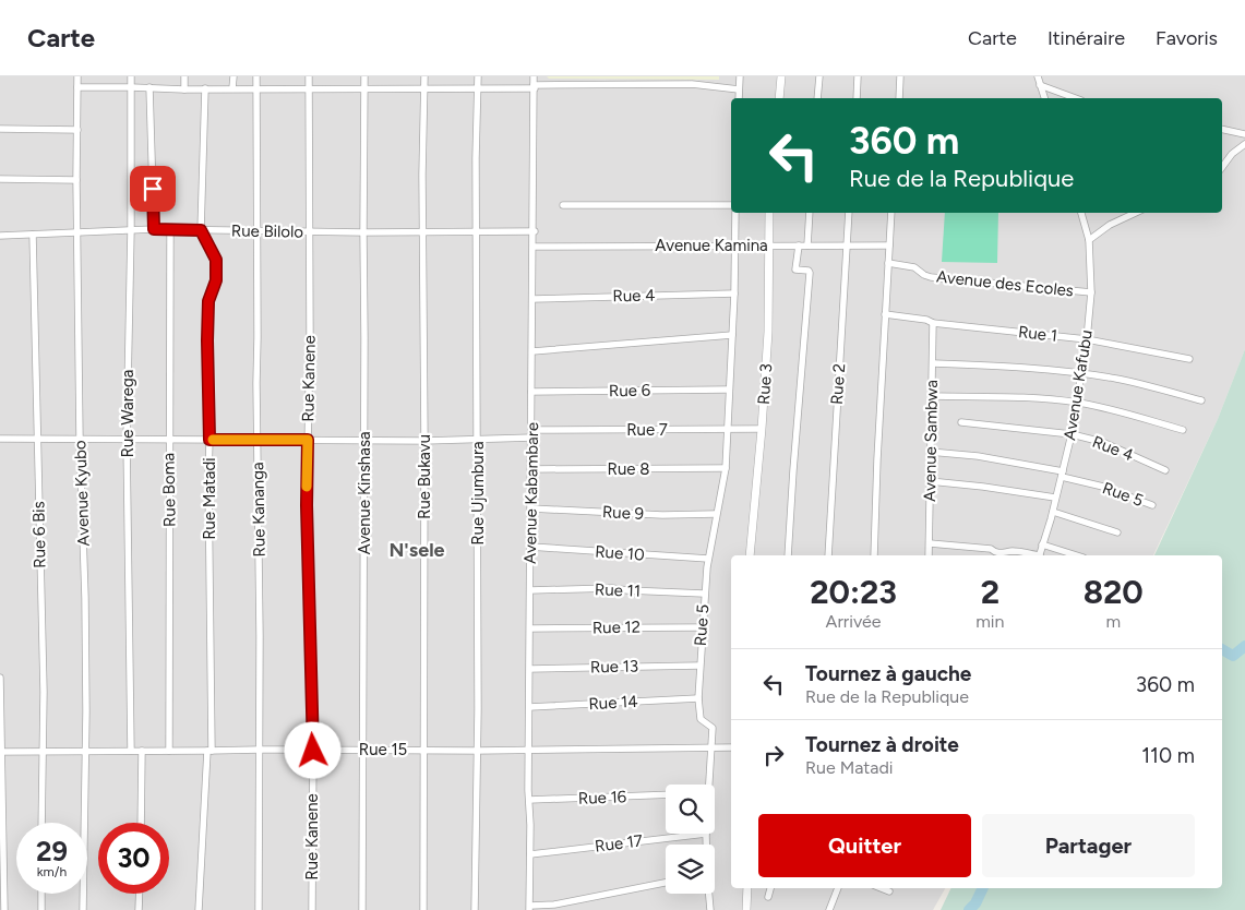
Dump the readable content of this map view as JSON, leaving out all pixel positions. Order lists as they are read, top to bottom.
{
  "streets": {
    "street": [
      "Rue Bilolo",
      "Avenue Kamina",
      "Avenue des Ecoles",
      "Rue 4",
      "Rue 1",
      "Rue Kanene",
      "Rue 3",
      "Rue 2",
      "Avenue Kafubu",
      "Rue 6",
      "Rue Warega",
      "Rue 7",
      "Avenue Sambwa",
      "Rue 8",
      "Rue Bukavu",
      "Rue Boma",
      "Avenue Kyubo",
      "Avenue Kinshasa",
      "Rue Ujumbura",
      "Avenue Kabambare",
      "Rue 5",
      "Rue Matadi",
      "Rue Kananga",
      "Rue 9",
      "Rue 6 Bis",
      "Rue 10",
      "Rue 11",
      "Rue 12",
      "Rue 13",
      "Rue 14",
      "Rue 15",
      "Rue 16",
      "Rue 17"
    ]
  },
  "crossings": [
    ["Rue Bilolo", "Rue Kanene"],
    ["Rue Bilolo", "Rue Warega"],
    ["Rue Bilolo", "Rue Bukavu"],
    ["Rue Bilolo", "Rue Boma"],
    ["Rue Bilolo", "Avenue Kyubo"],
    ["Rue Bilolo", "Avenue Kinshasa"],
    ["Rue Bilolo", "Rue Ujumbura"],
    ["Rue Bilolo", "Avenue Kabambare"],
    ["Rue Bilolo", "Rue Matadi"],
    ["Rue Bilolo", "Rue Kananga"],
    ["Rue Bilolo", "Rue 6 Bis"],
    ["Avenue Kamina", "Rue 3"],
    ["Avenue Kamina", "Rue 2"],
    ["Avenue Kamina", "Avenue Kabambare"],
    ["Avenue Kamina", "Rue 5"],
    ["Avenue des Ecoles", "Avenue Kafubu"],
    ["Rue 4", "Avenue Kafubu"],
    ["Rue 4", "Avenue Kabambare"],
    ["Rue 4", "Rue 5"],
    ["Rue 1", "Avenue Kafubu"],
    ["Rue 1", "Avenue Sambwa"],
    ["Rue Kanene", "Rue 7"],
    ["Rue Kanene", "Rue 15"],
    ["Rue 3", "Rue 7"],
    ["Avenue Kafubu", "Rue 5"],
    ["Rue 6", "Avenue Kabambare"],
    ["Rue 6", "Rue 5"],
    ["Rue Warega", "Rue 7"],
    ["Rue Warega", "Rue 15"],
    ["Rue 7", "Rue Bukavu"],
    ["Rue 7", "Rue Boma"],
    ["Rue 7", "Avenue Kyubo"],
    ["Rue 7", "Avenue Kinshasa"],
    ["Rue 7", "Rue Ujumbura"],
    ["Rue 7", "Avenue Kabambare"],
    ["Rue 7", "Rue 5"],
    ["Rue 7", "Rue Matadi"],
    ["Rue 7", "Rue Kananga"],
    ["Rue 7", "Rue 6 Bis"],
    ["Avenue Sambwa", "Rue 5"],
    ["Rue 8", "Avenue Kabambare"],
    ["Rue 8", "Rue 5"],
    ["Rue Bukavu", "Rue 15"],
    ["Rue Boma", "Rue 15"],
    ["Avenue Kyubo", "Rue 15"],
    ["Avenue Kinshasa", "Rue 15"],
    ["Rue Ujumbura", "Rue 15"],
    ["Avenue Kabambare", "Rue 9"],
    ["Avenue Kabambare", "Rue 10"],
    ["Avenue Kabambare", "Rue 11"],
    ["Avenue Kabambare", "Rue 12"],
    ["Avenue Kabambare", "Rue 13"],
    ["Avenue Kabambare", "Rue 14"],
    ["Avenue Kabambare", "Rue 15"],
    ["Avenue Kabambare", "Rue 16"],
    ["Avenue Kabambare", "Rue 17"],
    ["Rue 5", "Rue 9"],
    ["Rue 5", "Rue 10"],
    ["Rue 5", "Rue 11"],
    ["Rue 5", "Rue 12"],
    ["Rue 5", "Rue 13"],
    ["Rue 5", "Rue 14"],
    ["Rue 5", "Rue 15"],
    ["Rue 5", "Rue 17"],
    ["Rue Matadi", "Rue 15"],
    ["Rue Kananga", "Rue 15"],
    ["Rue 6 Bis", "Rue 15"]
  ],
  "districts": ["N'sele"],
  "page": {
    "header": "Carte",
    "nav": ["Carte", "Itinéraire", "Favoris"],
    "turn": ["360 m", "Rue de la Republique"],
    "eta": [
      "20:23",
      "Arrivée",
      "2",
      "min",
      "820",
      "m"
    ],
    "list": [
      {
        "name": "Tournez à gauche",
        "note": "Rue de la Republique",
        "value": "360 m"
      },
      {
        "name": "Tournez à droite",
        "note": "Rue Matadi",
        "value": "110 m"
      }
    ],
    "buttons": ["Quitter", "Partager"],
    "speed": "29 km/h",
    "limit": "30"
  }
}
